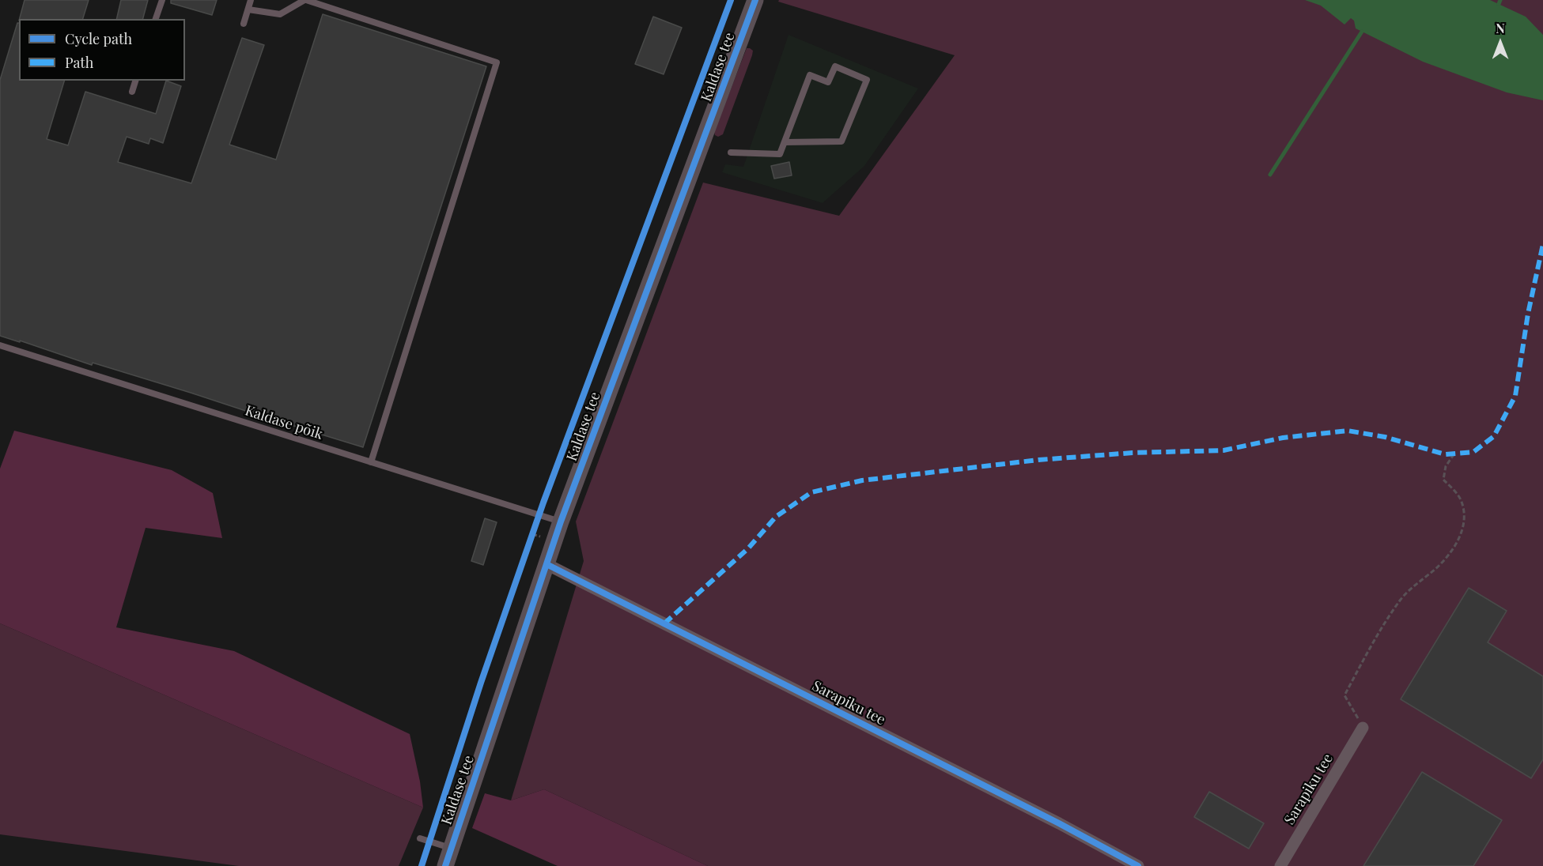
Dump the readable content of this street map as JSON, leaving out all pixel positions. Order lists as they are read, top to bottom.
{
  "streets": {
    "street": ["Kaldase tee", "Sarapiku tee"],
    "lane": ["Kaldase põik"]
  },
  "crossings": [
    ["Kaldase tee", "Kaldase põik"],
    ["Kaldase tee", "Sarapiku tee"]
  ],
  "legend": ["Cycle path", "Path"],
  "north": "top"
}
